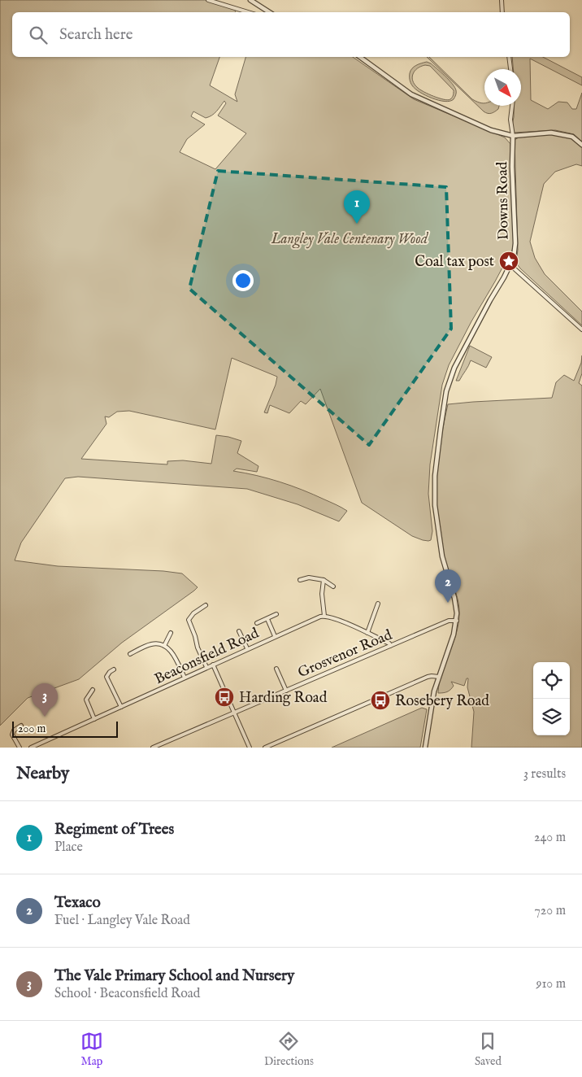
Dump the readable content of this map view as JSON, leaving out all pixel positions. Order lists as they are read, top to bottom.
{
  "streets": {
    "street": ["Downs Road", "Grosvenor Road", "Beaconsfield Road"]
  },
  "crossings": [
    ["Downs Road", "Grosvenor Road"]
  ],
  "parks": ["Langley Vale Centenary Wood"],
  "places": {
    "place": ["Coal tax post"],
    "bus stop": ["Harding Road", "Rosebery Road"]
  },
  "scale_bar": "200 m",
  "north": "bottom right",
  "page": {
    "search": "Search here",
    "pins": ["1", "2", "3"],
    "scale": "200 m",
    "heading": ["Nearby", "3 results"],
    "list": [
      {
        "mark": "1",
        "name": "Regiment of Trees",
        "note": "Place",
        "value": "240 m"
      },
      {
        "mark": "2",
        "name": "Texaco",
        "note": "Fuel · Langley Vale Road",
        "value": "720 m"
      },
      {
        "mark": "3",
        "name": "The Vale Primary School and Nursery",
        "note": "School · Beaconsfield Road",
        "value": "910 m"
      }
    ],
    "nav": ["Map", "Directions", "Saved"]
  }
}
